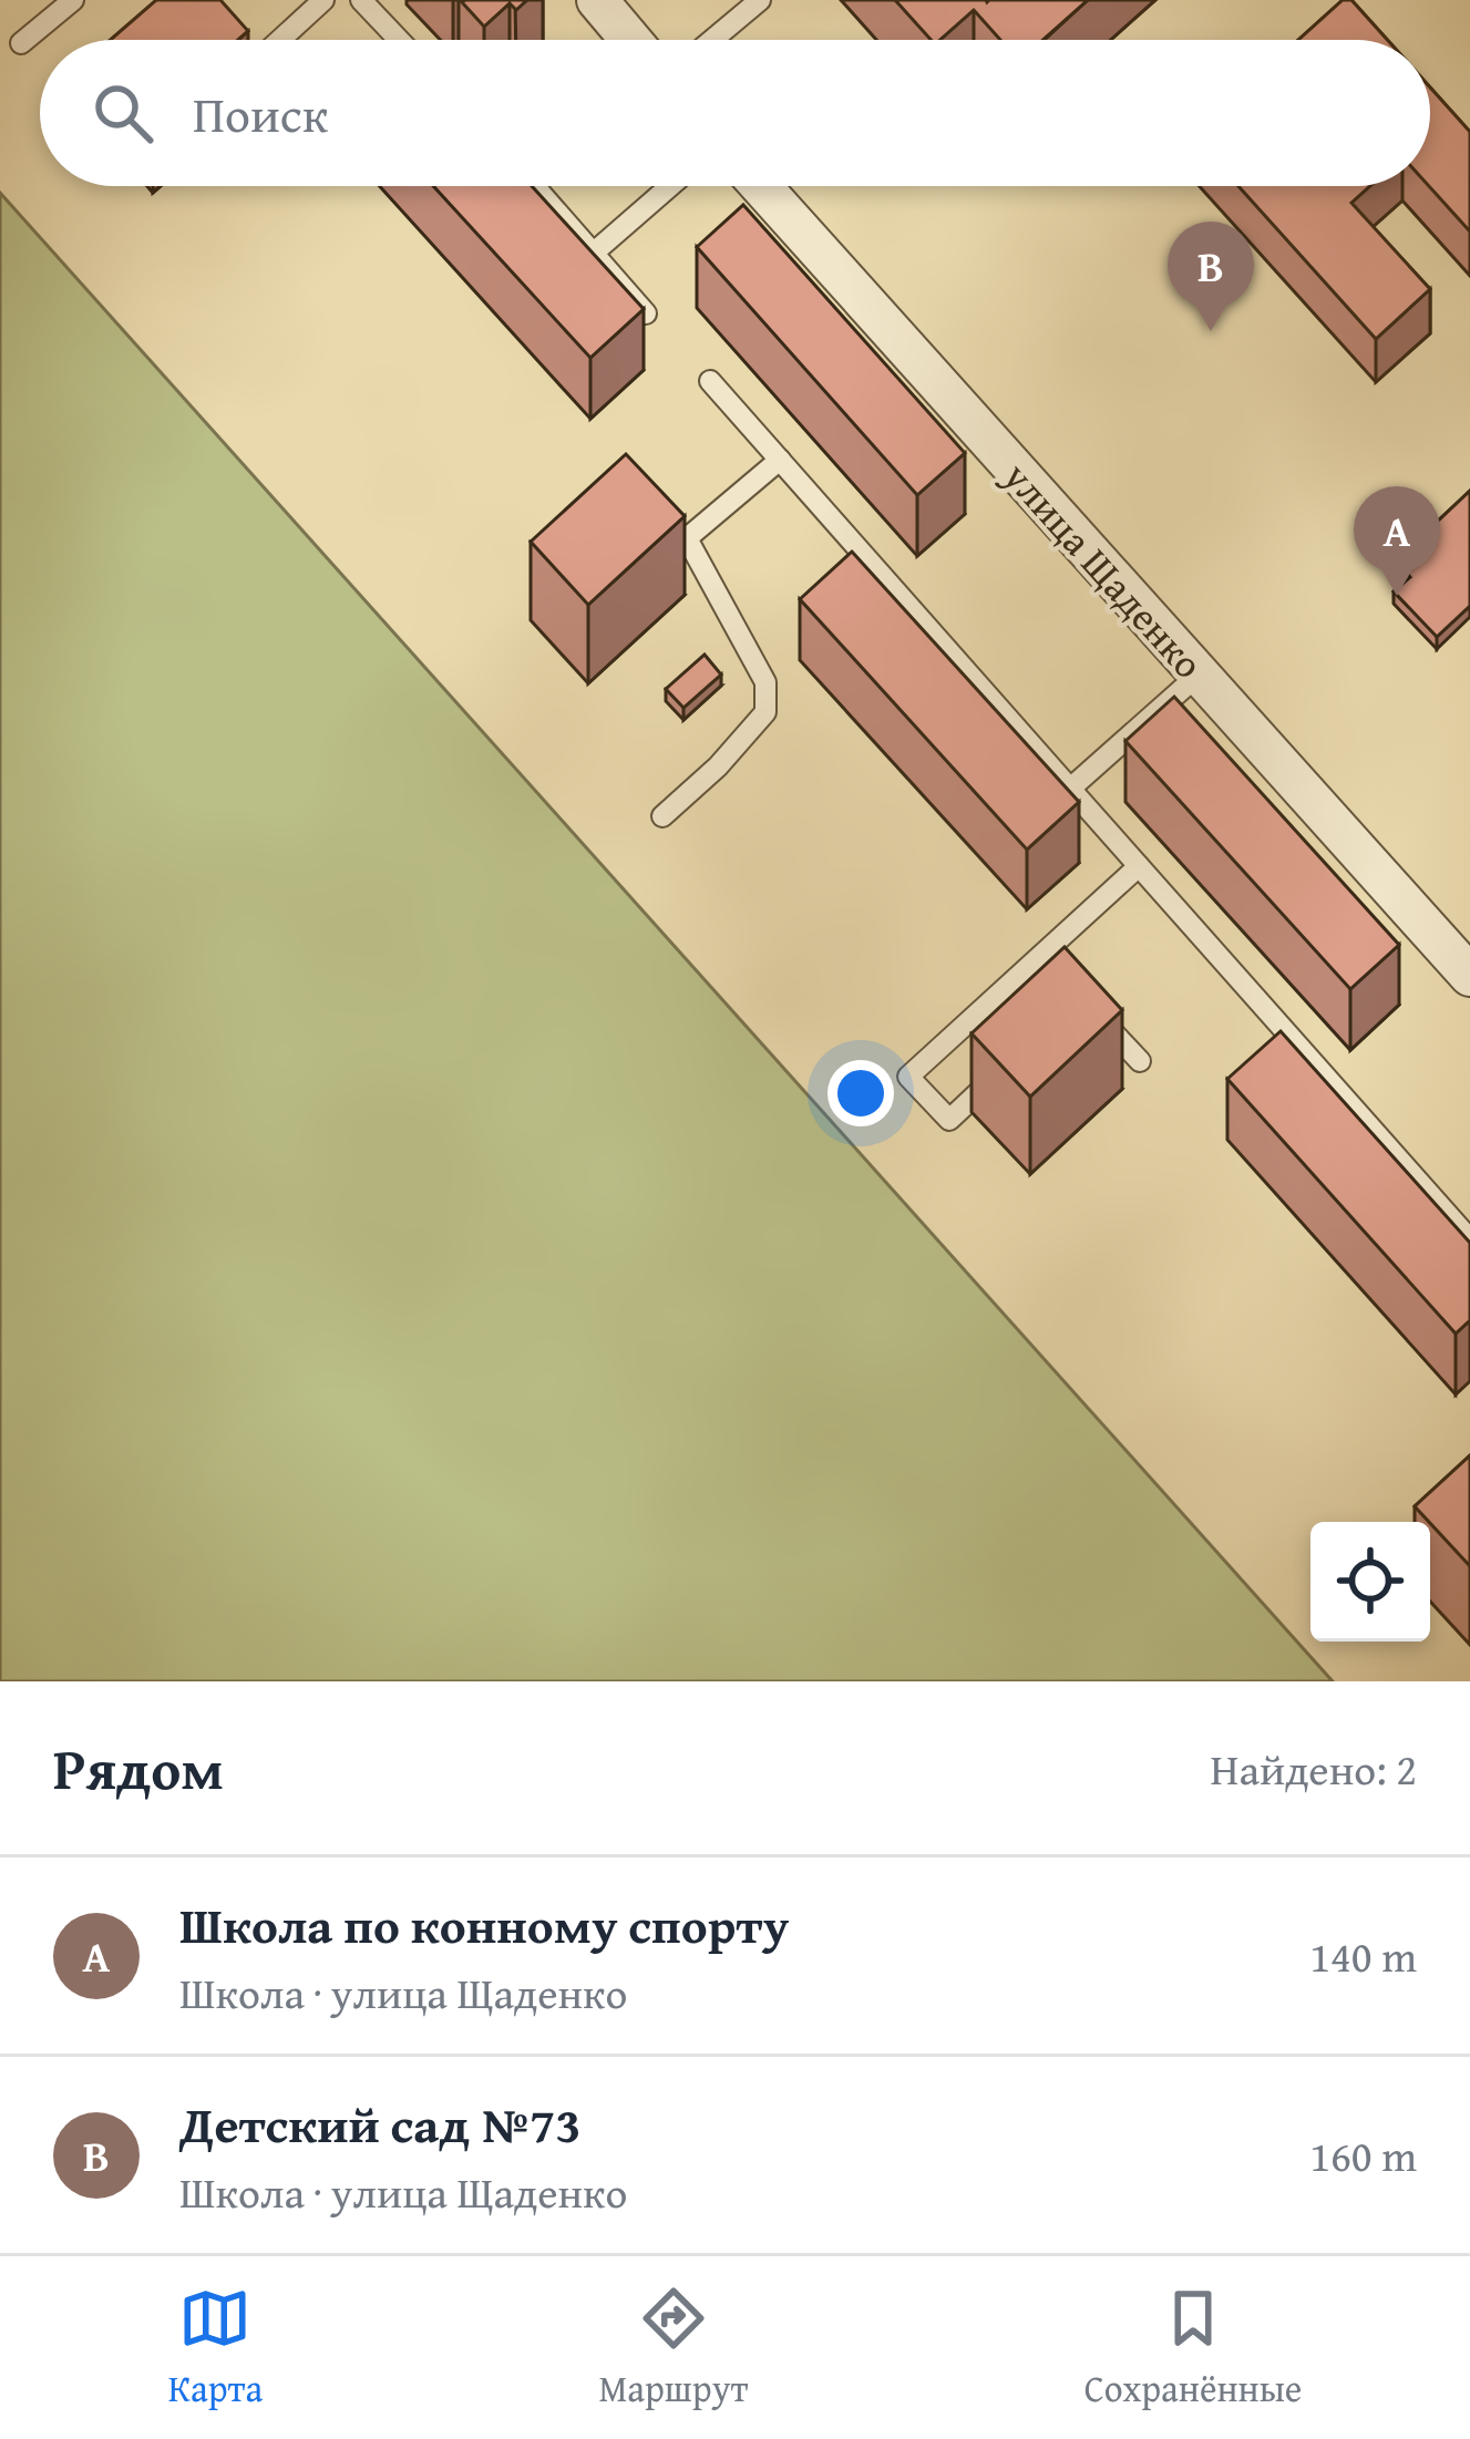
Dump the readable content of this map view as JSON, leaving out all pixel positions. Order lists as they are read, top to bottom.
{
  "streets": {
    "street": ["улица Щаденко"]
  },
  "page": {
    "search": "Поиск",
    "pins": ["B", "A"],
    "heading": ["Рядом", "Найдено: 2"],
    "list": [
      {
        "mark": "A",
        "name": "Школа по конному спорту",
        "note": "Школа · улица Щаденко",
        "value": "140 m"
      },
      {
        "mark": "B",
        "name": "Детский сад №73",
        "note": "Школа · улица Щаденко",
        "value": "160 m"
      }
    ],
    "nav": ["Карта", "Маршрут", "Сохранённые"]
  }
}
